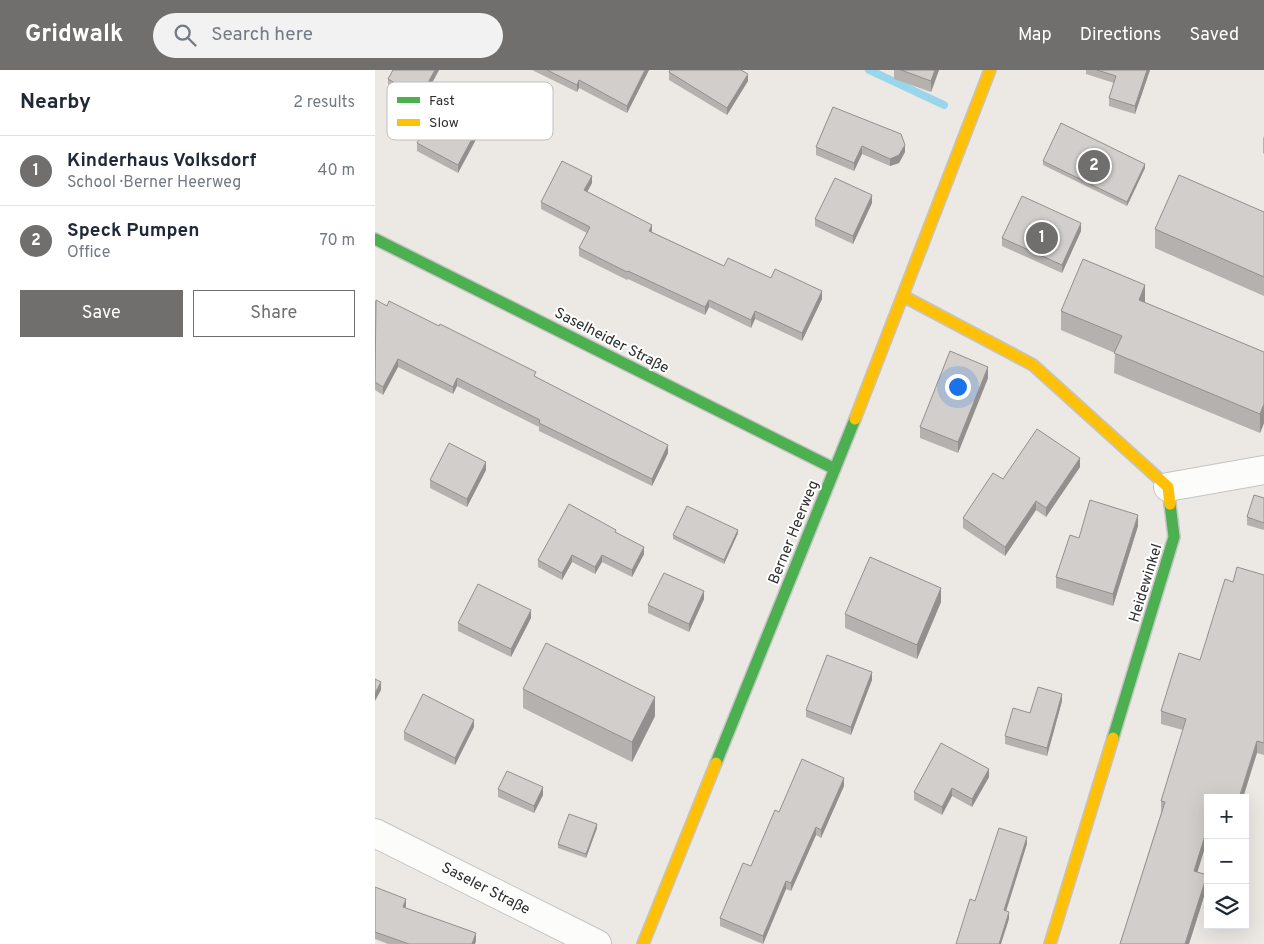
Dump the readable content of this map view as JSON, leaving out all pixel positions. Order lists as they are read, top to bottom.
{
  "streets": {
    "street": [
      "Saselheider Straße",
      "Berner Heerweg",
      "Heidewinkel",
      "Saseler Straße"
    ]
  },
  "crossings": [
    ["Saselheider Straße", "Berner Heerweg"]
  ],
  "legend": ["Fast", "Slow"],
  "page": {
    "header": "Gridwalk",
    "search": "Search here",
    "nav": ["Map", "Directions", "Saved"],
    "heading": ["Nearby", "2 results"],
    "list": [
      {
        "mark": "1",
        "name": "Kinderhaus Volksdorf",
        "note": "School · Berner Heerweg",
        "value": "40 m"
      },
      {
        "mark": "2",
        "name": "Speck Pumpen",
        "note": "Office",
        "value": "70 m"
      }
    ],
    "pins": ["2", "1"],
    "buttons": ["Save", "Share"],
    "map_buttons": ["+", "−"]
  }
}
